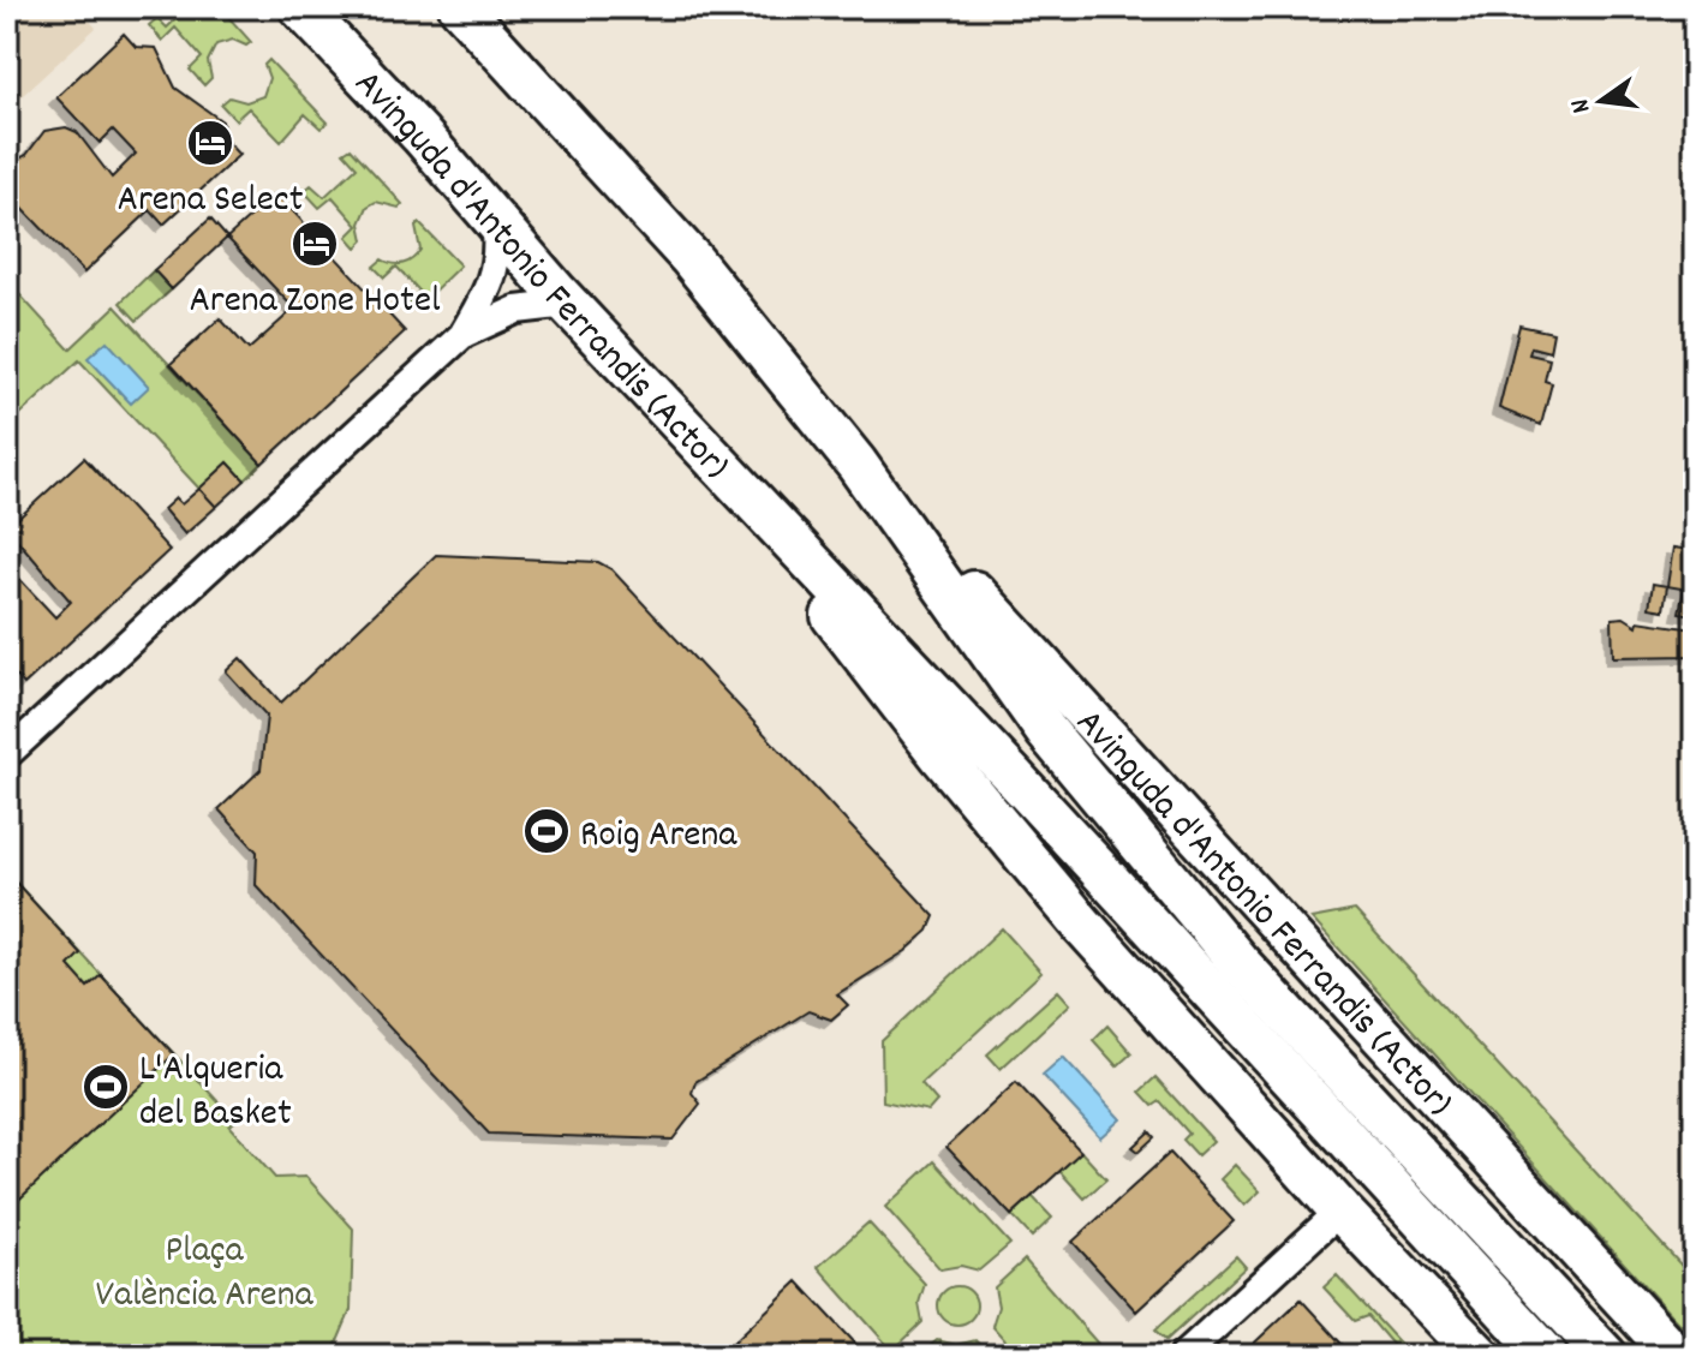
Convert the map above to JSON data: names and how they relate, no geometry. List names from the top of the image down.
{
  "streets": {
    "main road": ["Avinguda d'Antonio Ferrandis (Actor)"]
  },
  "parks": ["Plaça València Arena"],
  "places": {
    "hotel": ["Arena Select", "Arena Zone Hotel"],
    "sports": ["Roig Arena", "L'Alqueria del Basket"]
  },
  "north": "left"
}
